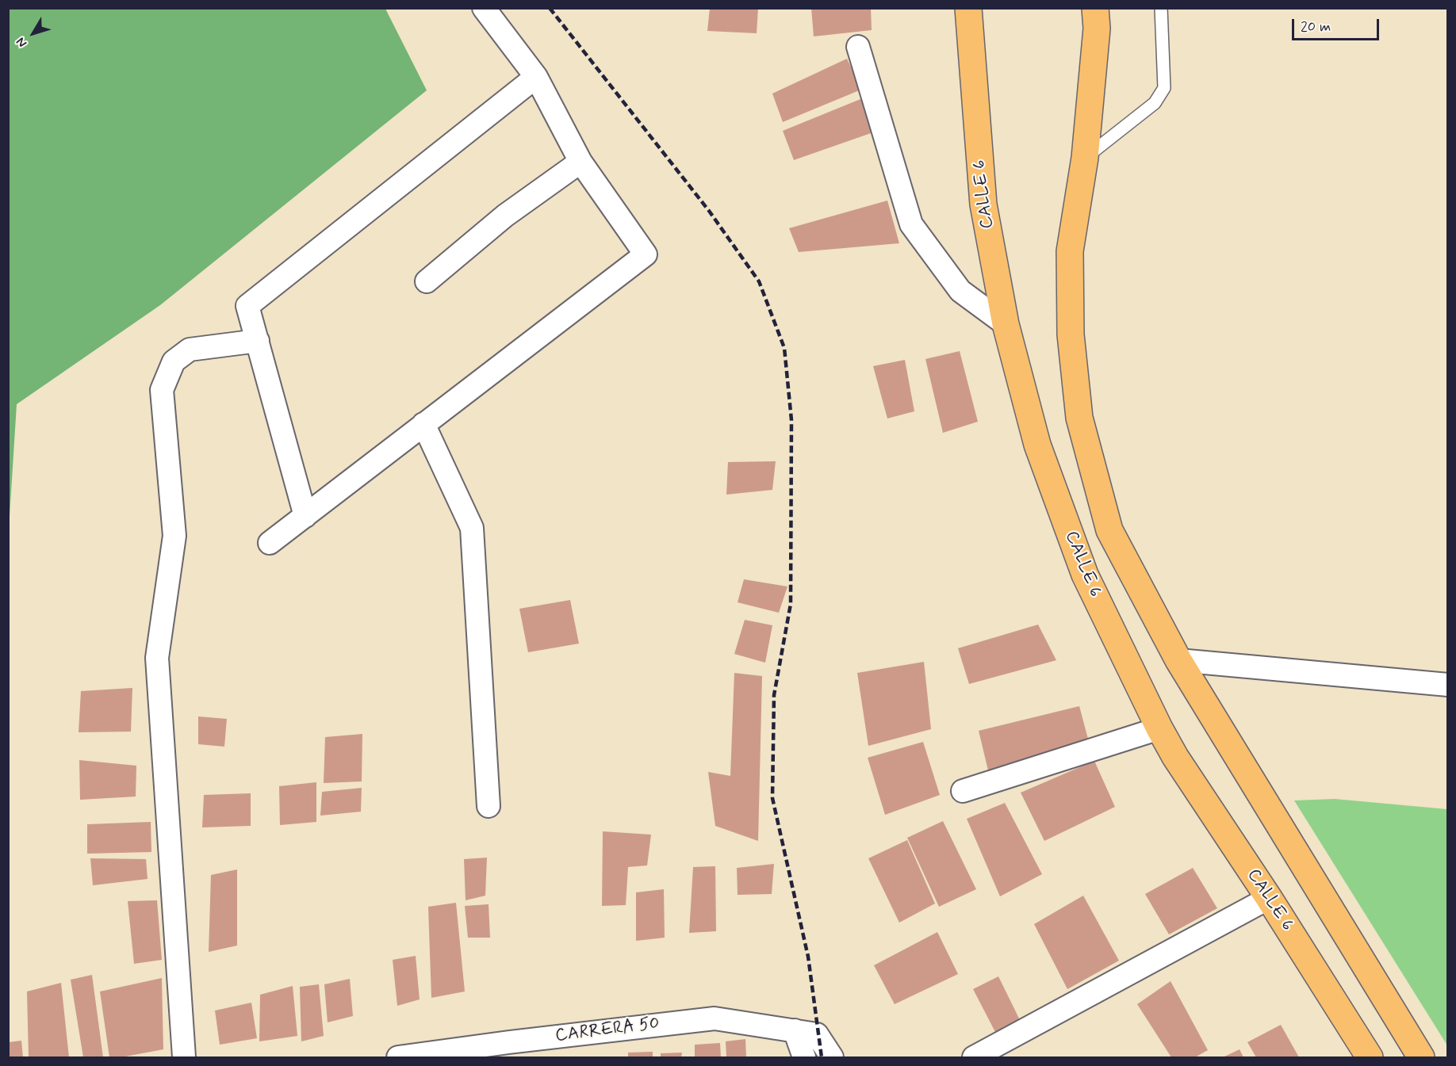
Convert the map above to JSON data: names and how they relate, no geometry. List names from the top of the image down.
{
  "streets": {
    "highway": ["CALLE 6"],
    "street": ["CARRERA 50"]
  },
  "scale_bar": "20 m",
  "north": "bottom left"
}
